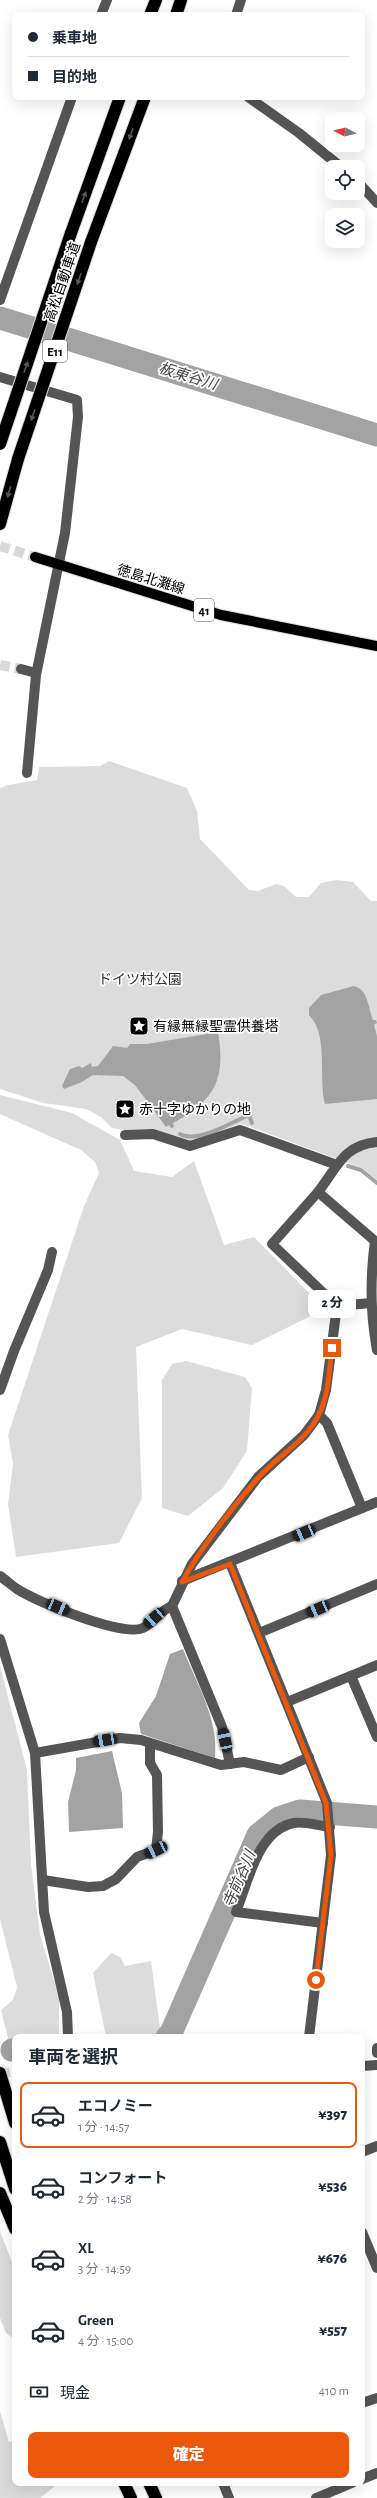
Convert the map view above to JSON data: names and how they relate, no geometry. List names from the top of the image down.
{
  "streets": {
    "highway": ["高松自動車道", "E11"],
    "main road": ["徳島北灘線", "41"]
  },
  "water": ["板東谷川", "寺前谷川"],
  "parks": ["ドイツ村公園"],
  "places": {
    "place": ["有縁無縁聖霊供養塔", "赤十字ゆかりの地"]
  },
  "north": "left",
  "page": {
    "banner": ["乗車地", "目的地"],
    "bubble": "2 分",
    "heading": "車両を選択",
    "list": [
      {
        "name": "エコノミー",
        "note": "1 分 · 14:57",
        "value": "¥397"
      },
      {
        "name": "コンフォート",
        "note": "2 分 · 14:58",
        "value": "¥536"
      },
      {
        "name": "XL",
        "note": "3 分 · 14:59",
        "value": "¥676"
      },
      {
        "name": "Green",
        "note": "4 分 · 15:00",
        "value": "¥557"
      }
    ],
    "pay": ["現金", "410 m"],
    "buttons": "確定"
  }
}
